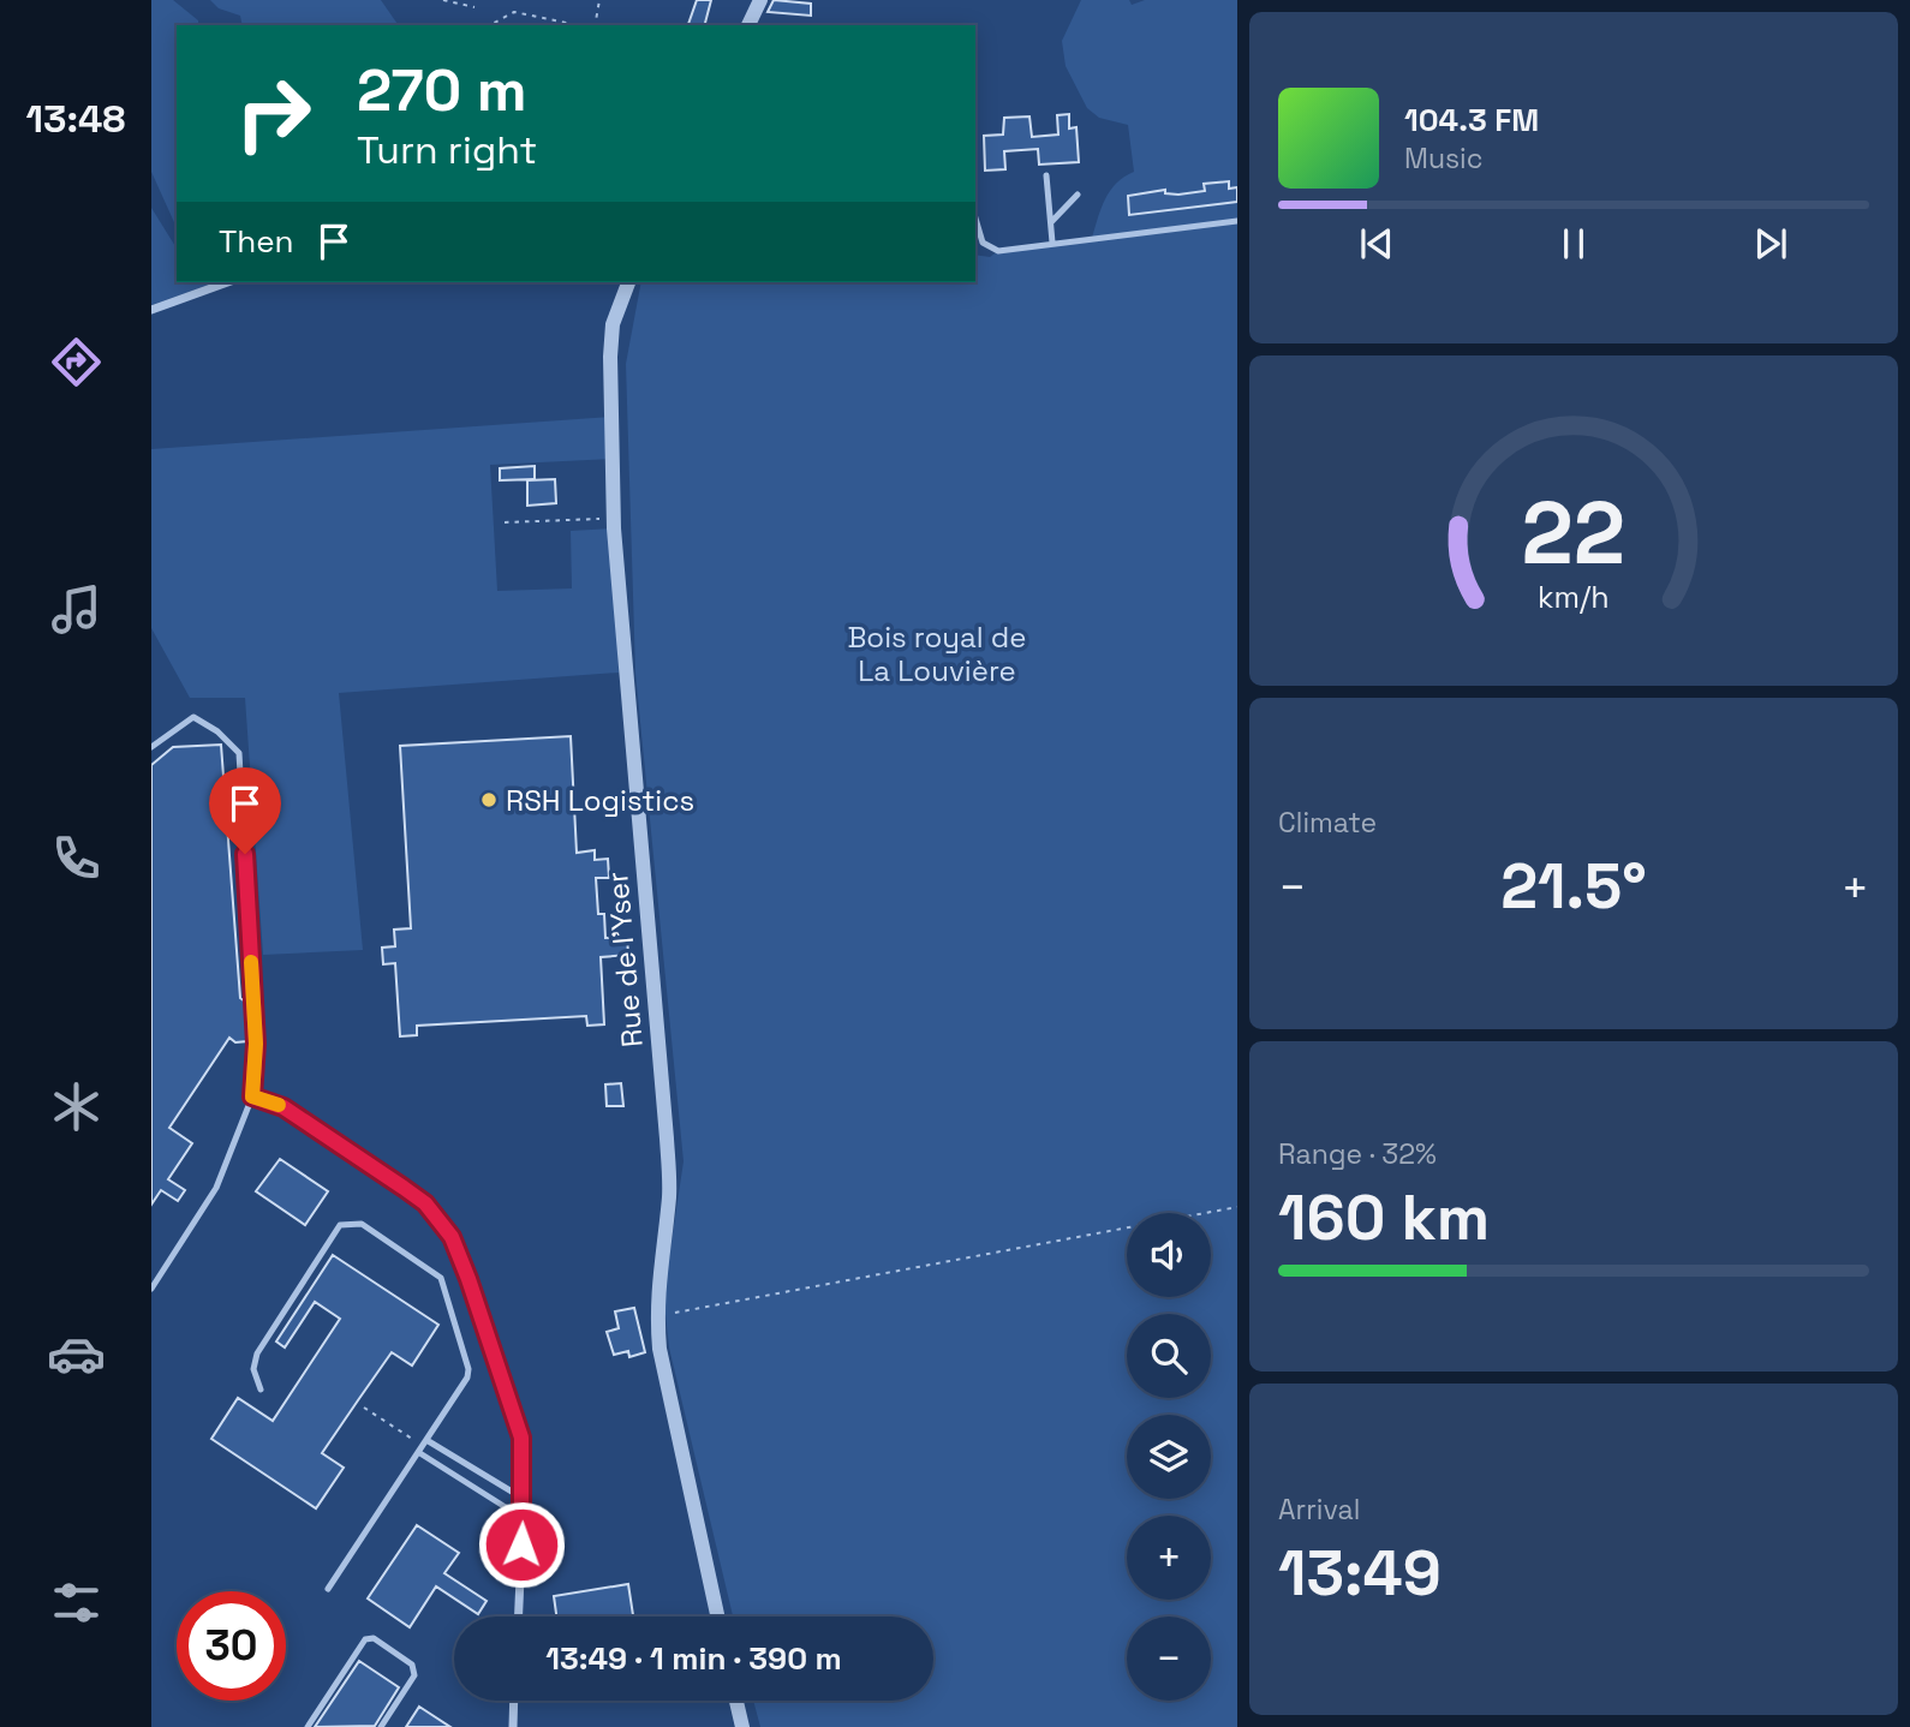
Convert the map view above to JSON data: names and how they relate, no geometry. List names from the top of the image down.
{
  "streets": {
    "street": ["Rue de l'Yser"]
  },
  "parks": ["Bois royal de La Louvière"],
  "places": ["RSH Logistics"],
  "page": {
    "tabs": "13:48",
    "turn": ["270 m", "Turn right"],
    "song": ["104.3 FM", "Music"],
    "then": "Then",
    "tile": [
      "Climate",
      ["Range · 32%", "160 km"],
      ["Arrival", "13:49"]
    ],
    "heat": ["−", "21.5°", "+"],
    "map_buttons": ["+", "−"],
    "limit": "30",
    "trip": "13:49 · 1 min · 390 m",
    "gauge": ["22", "km/h"]
  }
}
